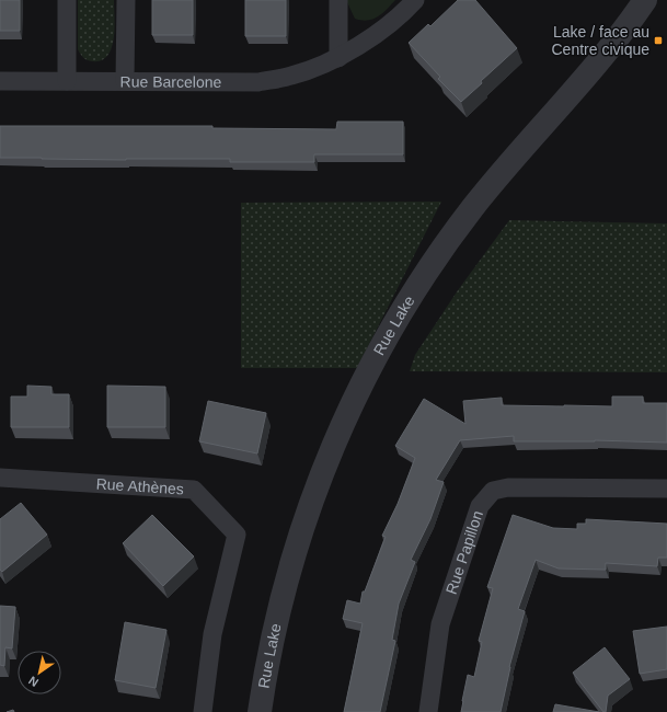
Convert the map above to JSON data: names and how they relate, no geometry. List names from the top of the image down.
{
  "streets": {
    "street": [
      "Rue Barcelone",
      "Rue Lake",
      "Rue Athènes",
      "Rue Papillon"
    ]
  },
  "places": {
    "transit": ["Lake / face au Centre civique"]
  },
  "north": "bottom left"
}
